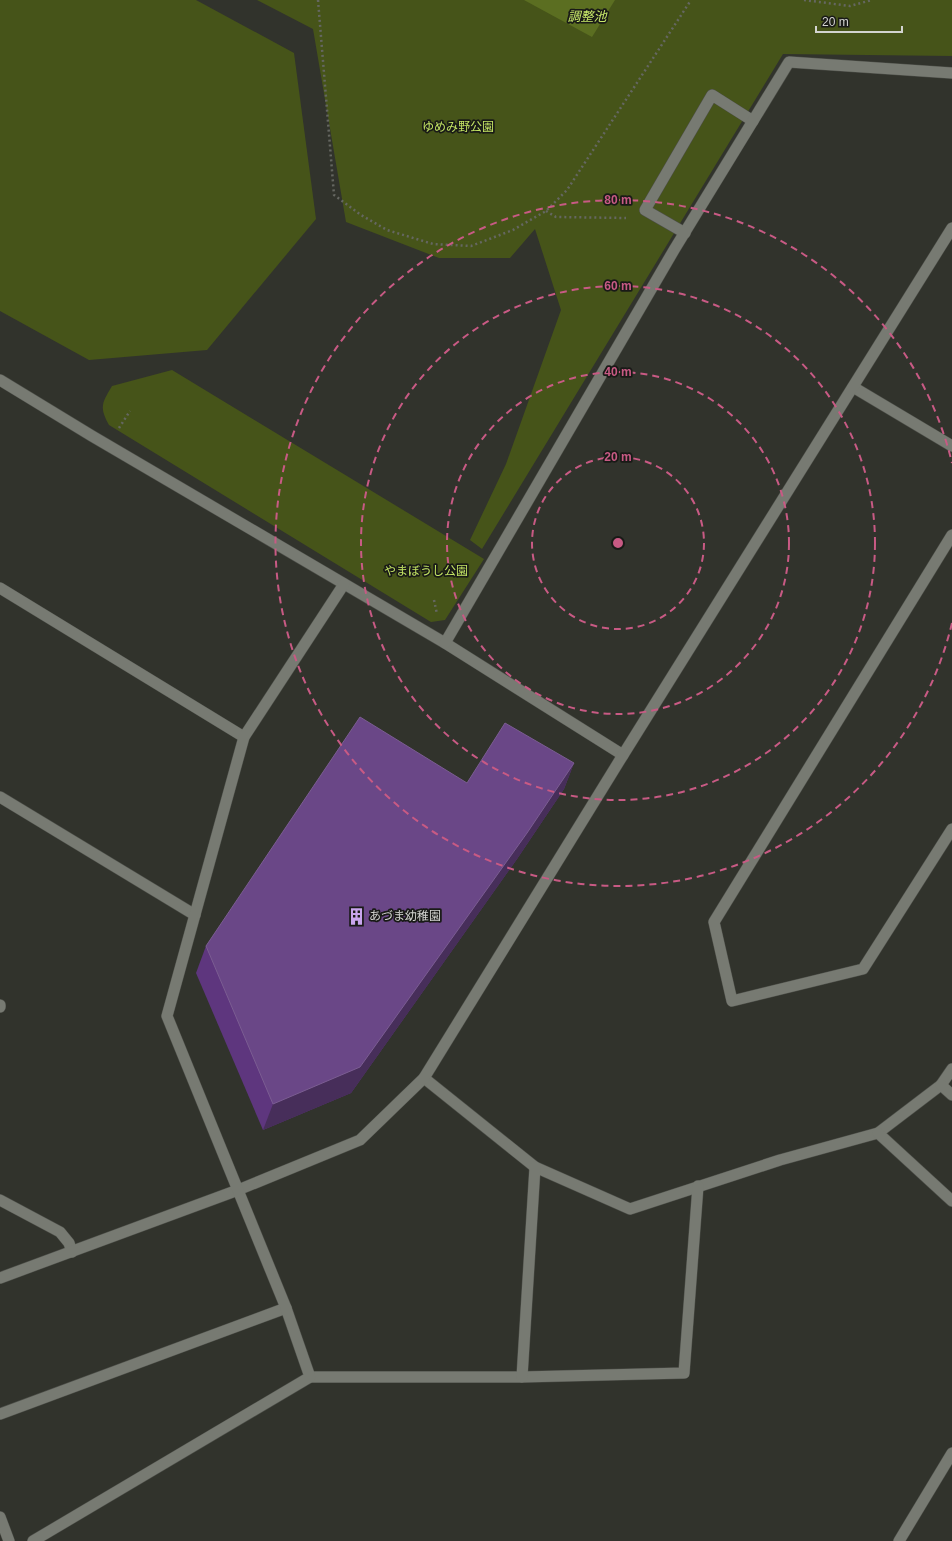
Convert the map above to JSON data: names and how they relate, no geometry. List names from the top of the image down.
{
  "water": ["調整池"],
  "parks": ["ゆめみ野公園", "やまぼうし公園"],
  "places": {
    "building": ["あづま幼稚園"]
  },
  "scale_bar": "20 m",
  "rings": [
    "80 m",
    "60 m",
    "40 m",
    "20 m"
  ]
}
